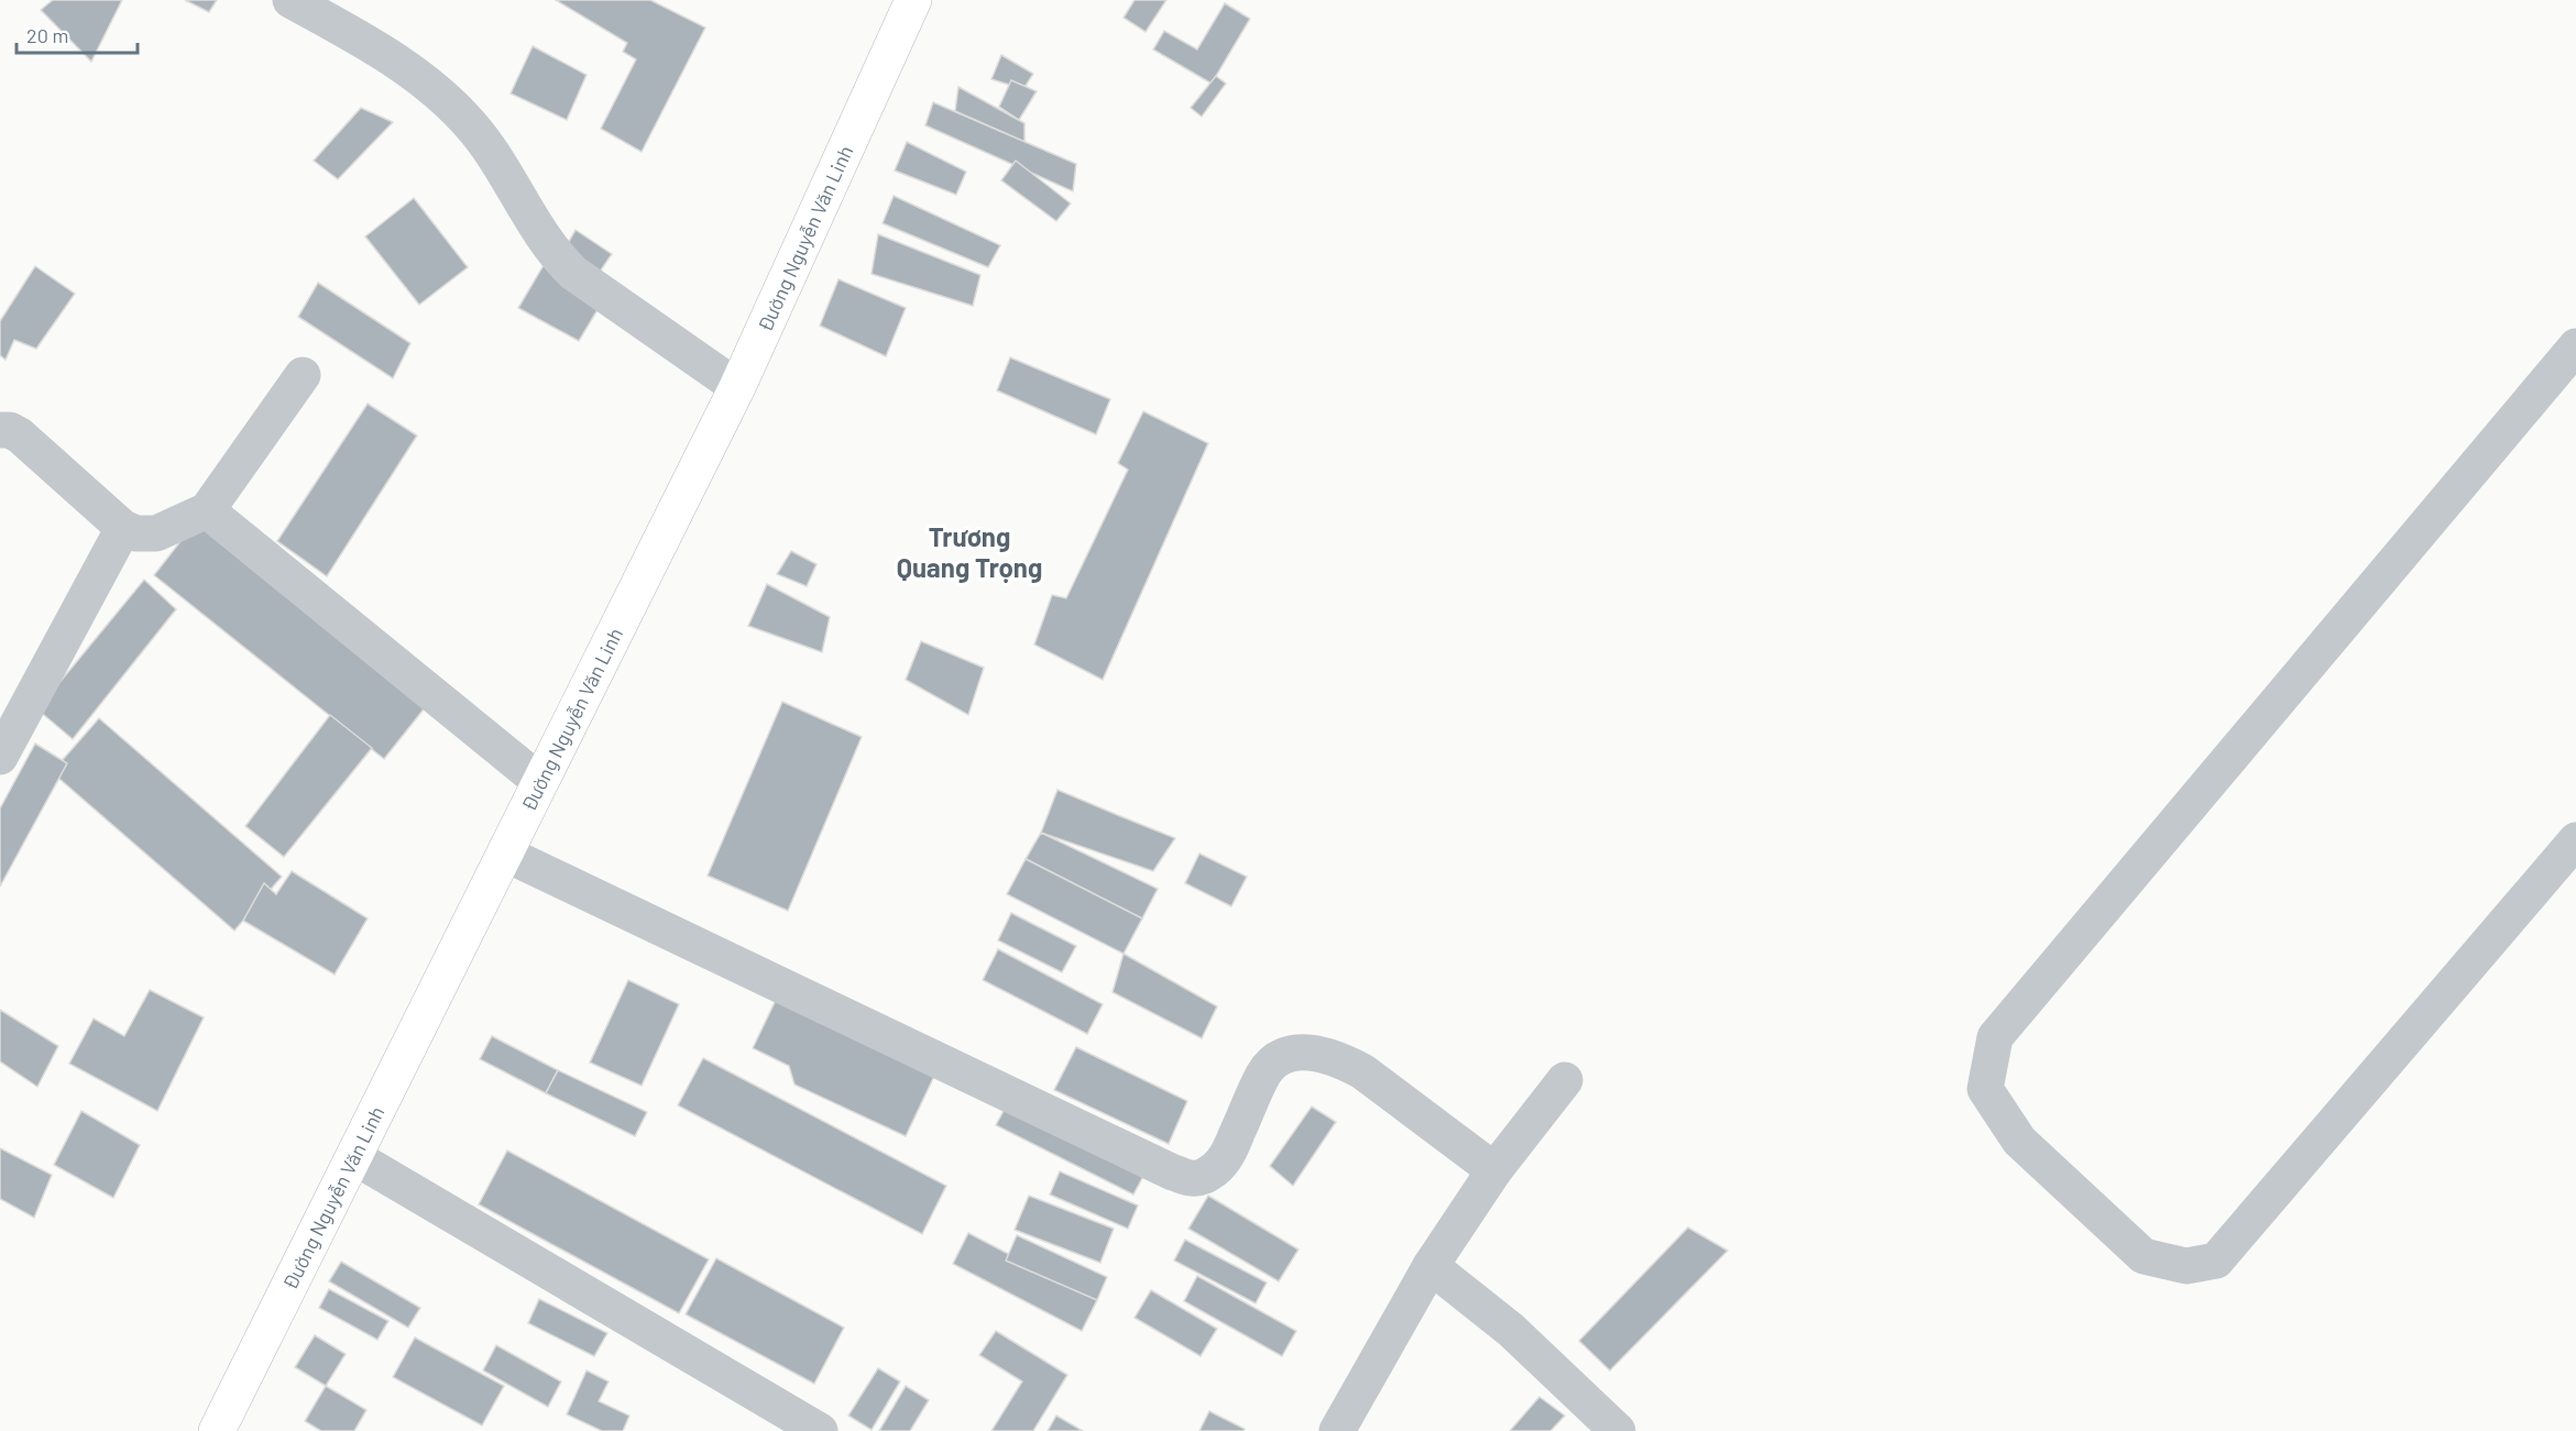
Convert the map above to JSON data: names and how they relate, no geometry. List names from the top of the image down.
{
  "streets": {
    "main road": ["Đường Nguyễn Văn Linh"]
  },
  "districts": ["Trương Quang Trọng"],
  "scale_bar": "20 m"
}
